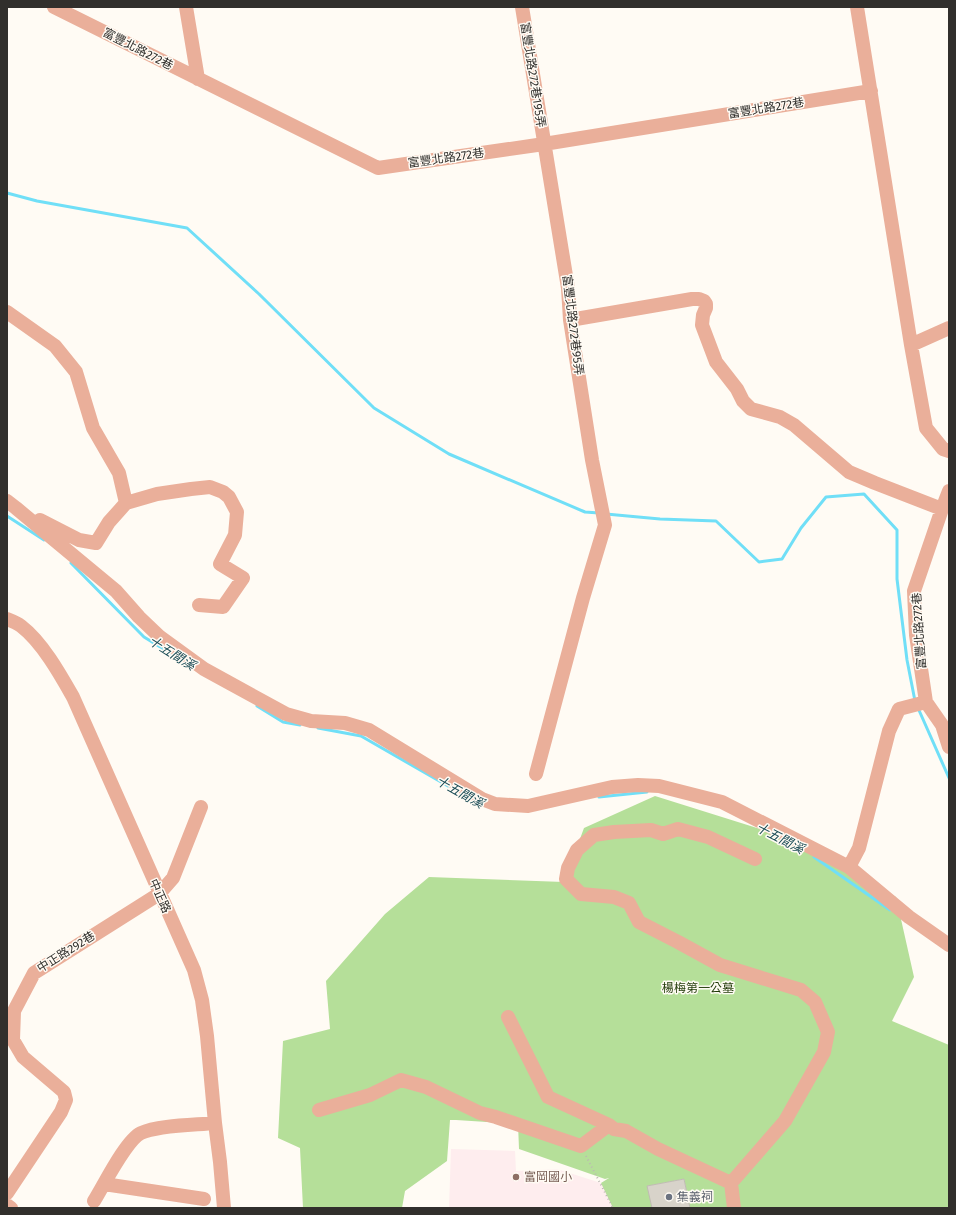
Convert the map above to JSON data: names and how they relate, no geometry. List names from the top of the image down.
{
  "streets": {
    "street": [
      "富豐北路272巷",
      "富豐北路272巷195弄",
      "富豐北路272巷95弄",
      "中正路",
      "中正路292巷"
    ]
  },
  "crossings": [
    ["富豐北路272巷", "富豐北路272巷195弄"],
    ["富豐北路272巷", "富豐北路272巷95弄"],
    ["富豐北路272巷195弄", "富豐北路272巷95弄"],
    ["中正路", "中正路292巷"]
  ],
  "water": ["十五間溪"],
  "parks": ["楊梅第一公墓"],
  "places": ["富岡國小", "集義祠"]
}
